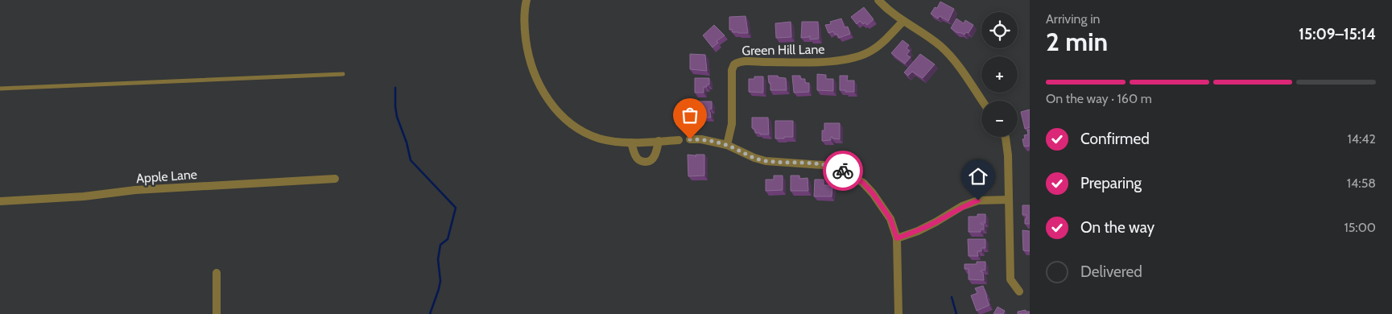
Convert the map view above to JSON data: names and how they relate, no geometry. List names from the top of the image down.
{
  "streets": {
    "street": ["Green Hill Lane", "Apple Lane"]
  },
  "page": {
    "heading": ["2 min", "Arriving in", "15:09–15:14"],
    "map_buttons": ["+", "−"],
    "bar": "On the way · 160 m",
    "list": [
      ["Confirmed", "14:42"],
      ["Preparing", "14:58"],
      ["On the way", "15:00"],
      "Delivered"
    ]
  }
}
